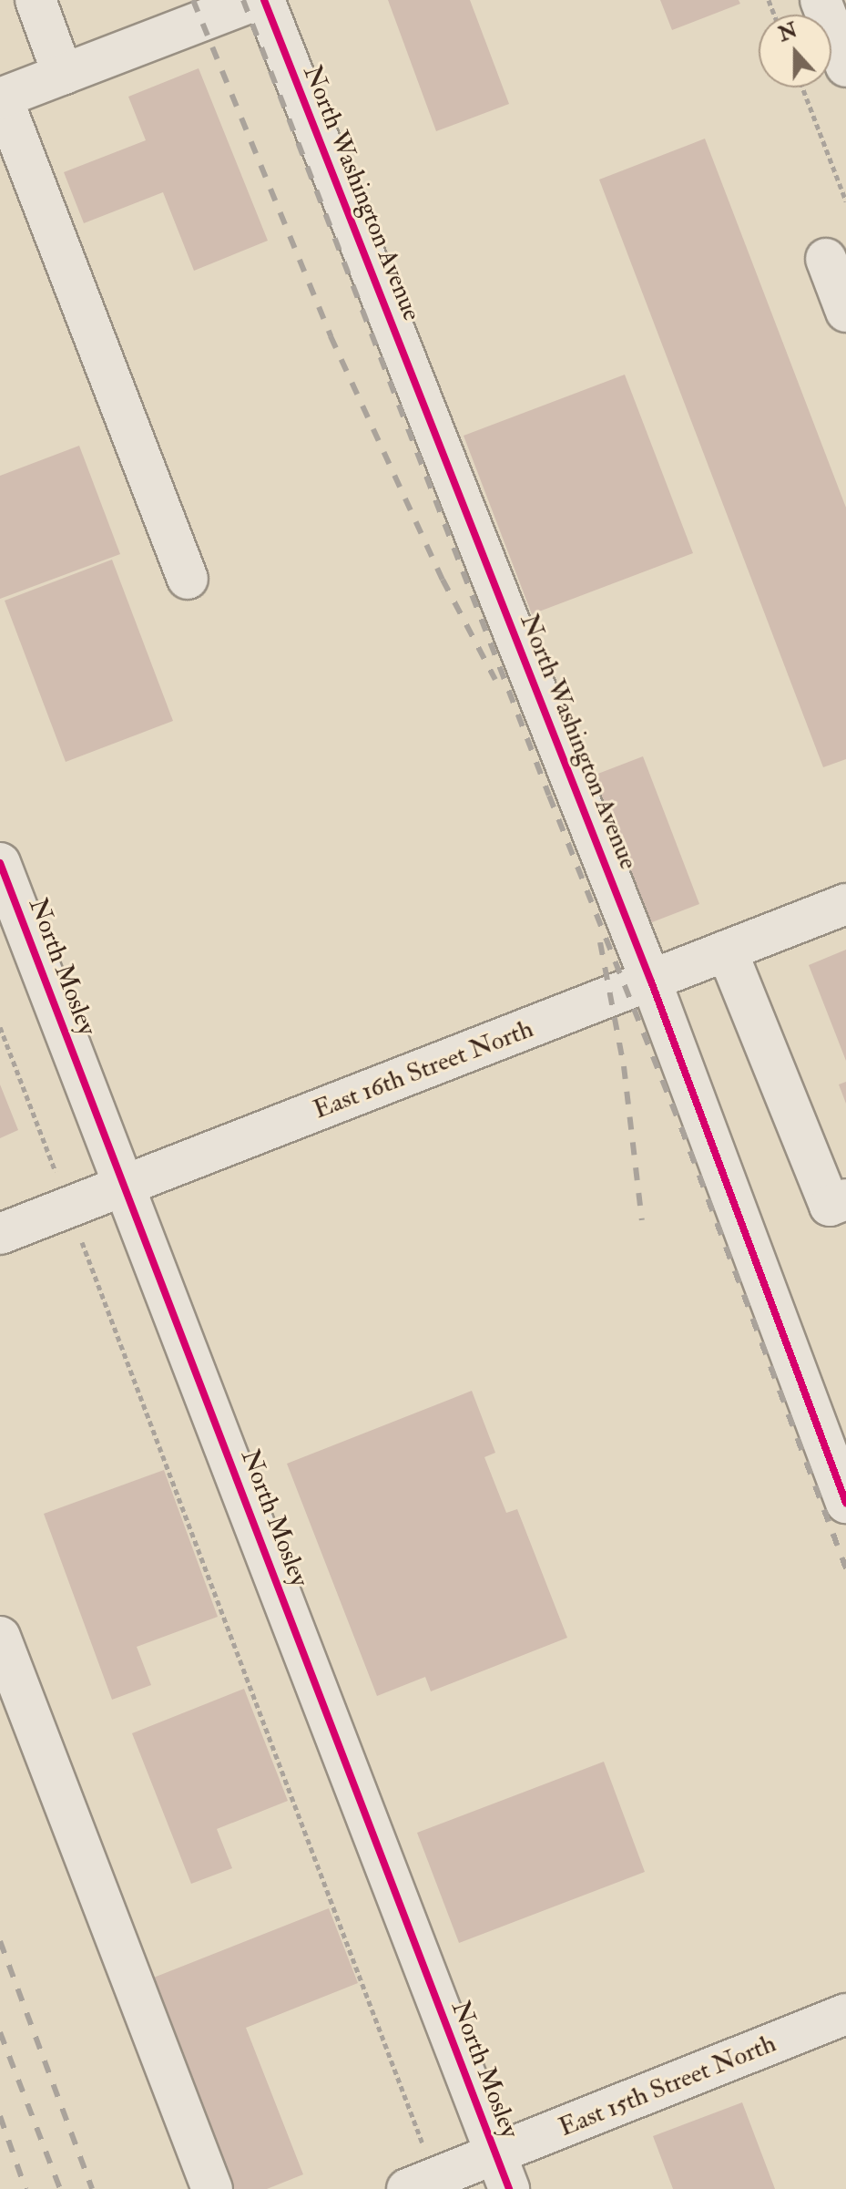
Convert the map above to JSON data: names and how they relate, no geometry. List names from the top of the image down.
{
  "streets": {
    "street": [
      "North Washington Avenue",
      "North Mosley",
      "East 16th Street North",
      "East 15th Street North"
    ]
  },
  "crossings": [
    ["North Washington Avenue", "East 16th Street North"],
    ["North Mosley", "East 16th Street North"],
    ["North Mosley", "East 15th Street North"]
  ],
  "north": "top"
}
